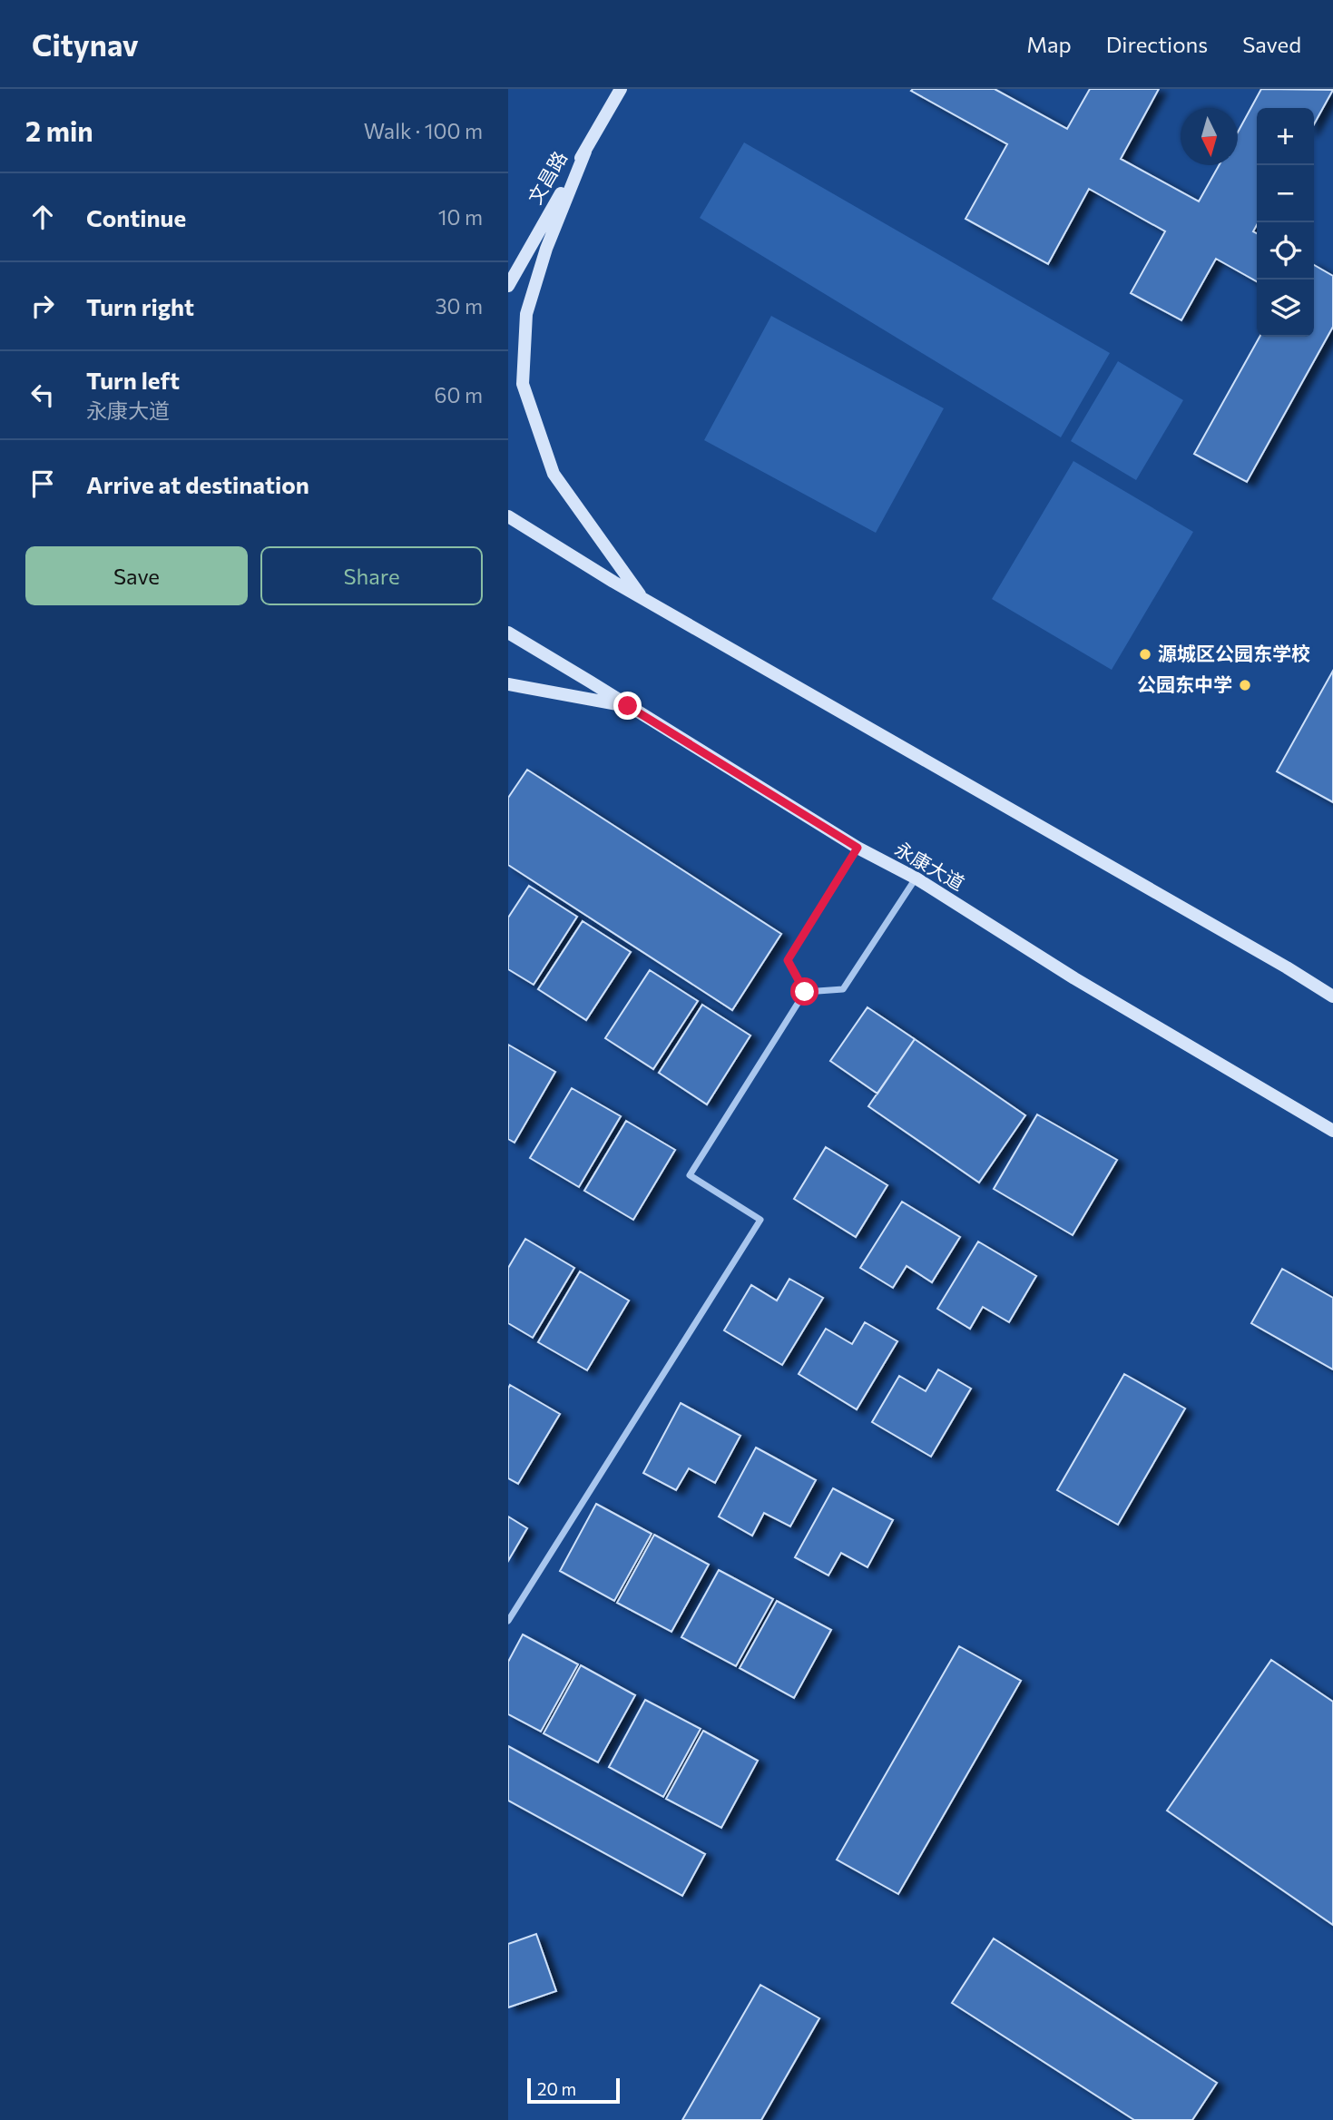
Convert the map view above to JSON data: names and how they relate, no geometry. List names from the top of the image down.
{
  "streets": {
    "main road": ["文昌路", "永康大道"]
  },
  "places": ["源城区公园东学校", "公园东中学"],
  "scale_bar": "20 m",
  "north": "bottom",
  "page": {
    "header": "Citynav",
    "nav": ["Map", "Directions", "Saved"],
    "heading": ["2 min", "Walk · 100 m"],
    "map_buttons": ["+", "−"],
    "list": [
      ["Continue", "10 m"],
      ["Turn right", "30 m"],
      ["Turn left", "永康大道", "60 m"],
      "Arrive at destination"
    ],
    "buttons": ["Save", "Share"],
    "scale": "20 m"
  }
}
